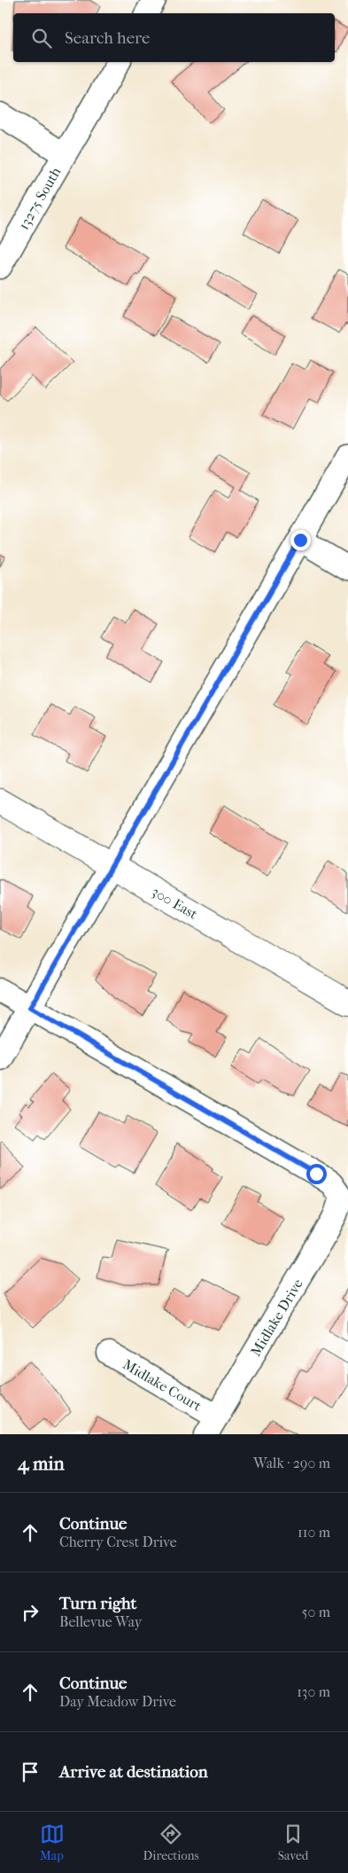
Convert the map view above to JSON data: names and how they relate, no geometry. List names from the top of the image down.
{
  "streets": {
    "main road": ["300 East"],
    "street": ["13275 South", "Midlake Drive", "Midlake Court"]
  },
  "crossings": [
    ["Midlake Drive", "Midlake Court"]
  ],
  "page": {
    "search": "Search here",
    "heading": ["4 min", "Walk · 290 m"],
    "list": [
      ["Continue", "Cherry Crest Drive", "110 m"],
      ["Turn right", "Bellevue Way", "50 m"],
      ["Continue", "Day Meadow Drive", "130 m"],
      "Arrive at destination"
    ],
    "nav": ["Map", "Directions", "Saved"]
  }
}
